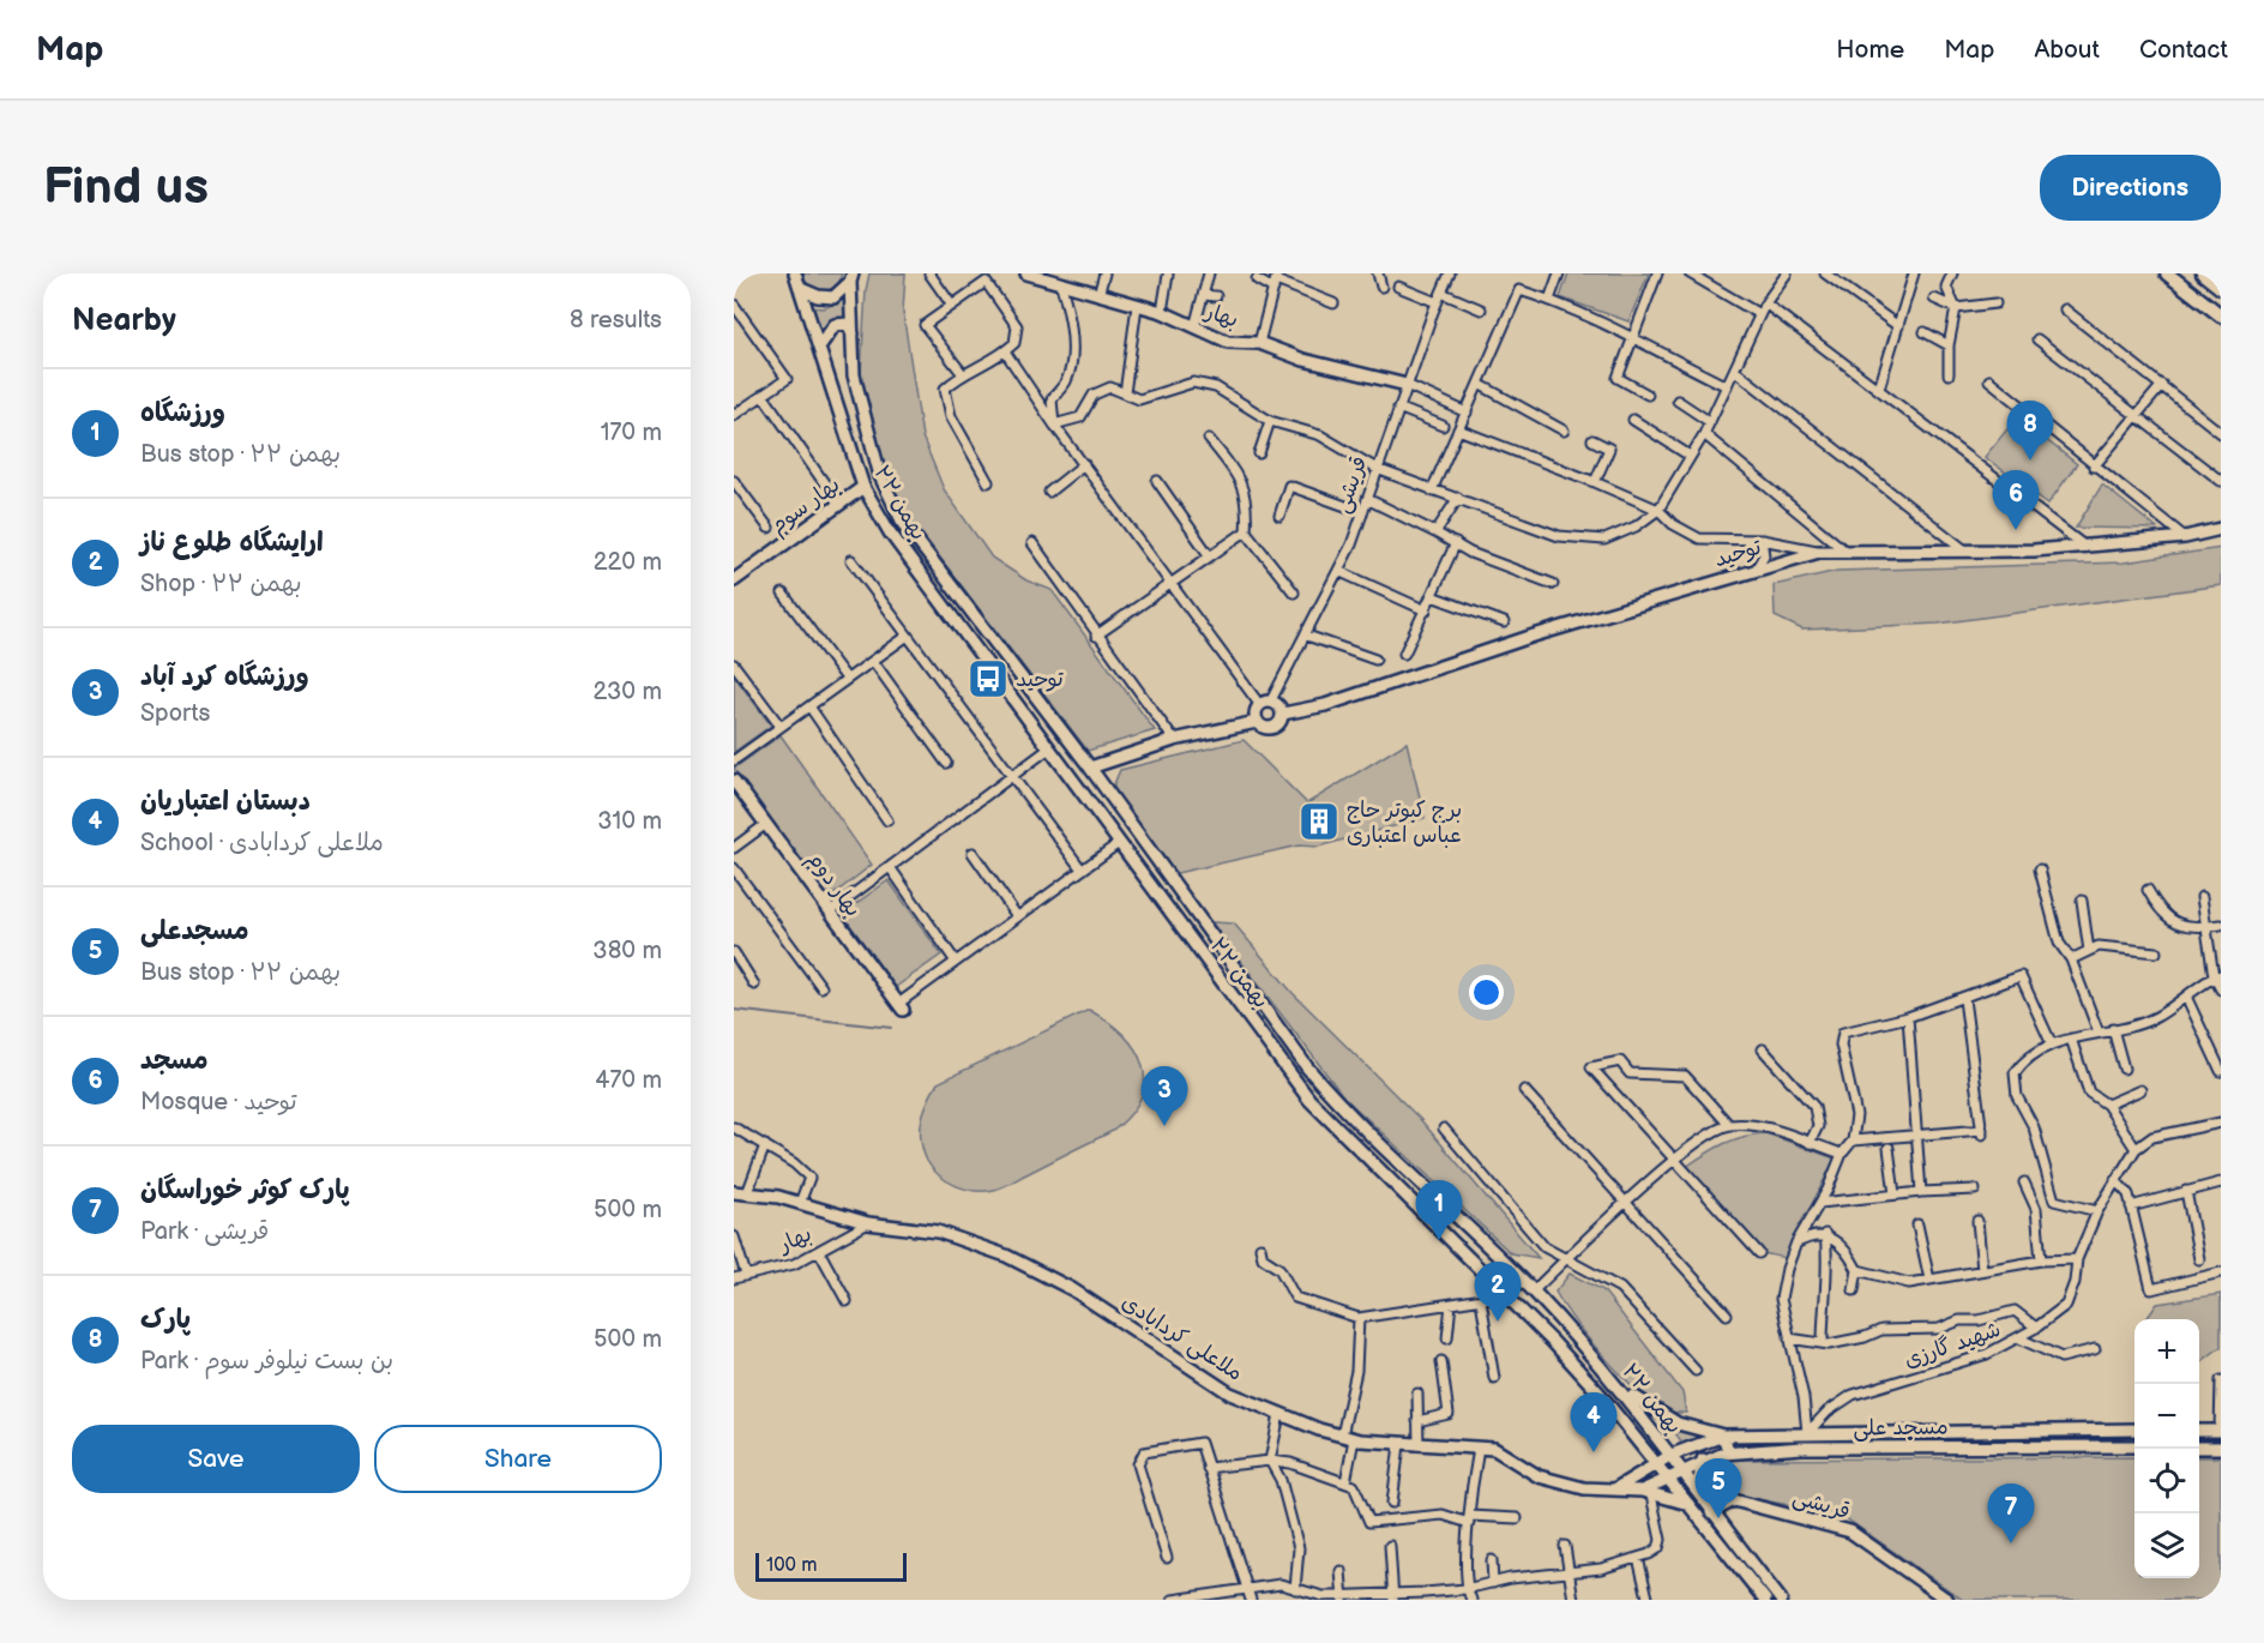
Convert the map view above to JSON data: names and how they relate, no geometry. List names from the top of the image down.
{
  "streets": {
    "main road": [
      "بهار",
      "قریشی",
      "۲۲ بهمن",
      "بهار سوم",
      "توحید",
      "بهار دوم",
      "ملاعلی کردابادی",
      "مسجد علی"
    ],
    "street": ["شهید گارزی"]
  },
  "crossings": [
    ["بهار", "قریشی"],
    ["بهار", "ملاعلی کردابادی"],
    ["قریشی", "۲۲ بهمن"],
    ["قریشی", "توحید"],
    ["۲۲ بهمن", "بهار سوم"],
    ["۲۲ بهمن", "مسجد علی"],
    ["ملاعلی کردابادی", "مسجد علی"],
    ["شهید گارزی", "مسجد علی"]
  ],
  "places": {
    "bus stop": ["توحید"],
    "building": ["برج کبوتر حاج عباس اعتباری"]
  },
  "scale_bar": "100 m",
  "page": {
    "header": "Map",
    "nav": [
      "Home",
      "Map",
      "About",
      "Contact"
    ],
    "buttons": [
      "Directions",
      ["Save", "Share"]
    ],
    "title": "Find us",
    "heading": ["Nearby", "8 results"],
    "list": [
      {
        "mark": "1",
        "name": "ورزشگاه",
        "note": "Bus stop · ۲۲ بهمن",
        "value": "170 m"
      },
      {
        "mark": "2",
        "name": "ارایشگاه طلوع ناز",
        "note": "Shop · ۲۲ بهمن",
        "value": "220 m"
      },
      {
        "mark": "3",
        "name": "ورزشگاه کرد آباد",
        "note": "Sports",
        "value": "230 m"
      },
      {
        "mark": "4",
        "name": "دبستان اعتباریان",
        "note": "School · ملاعلی کردابادی",
        "value": "310 m"
      },
      {
        "mark": "5",
        "name": "مسجدعلی",
        "note": "Bus stop · ۲۲ بهمن",
        "value": "380 m"
      },
      {
        "mark": "6",
        "name": "مسجد",
        "note": "Mosque · توحید",
        "value": "470 m"
      },
      {
        "mark": "7",
        "name": "پارک کوثر خوراسگان",
        "note": "Park · قریشی",
        "value": "500 m"
      },
      {
        "mark": "8",
        "name": "پارک",
        "note": "Park · بن بست نیلوفر سوم",
        "value": "500 m"
      }
    ],
    "pins": [
      "8",
      "6",
      "3",
      "1",
      "2",
      "4",
      "5",
      "7"
    ],
    "map_buttons": ["+", "−"],
    "scale": "100 m"
  }
}
